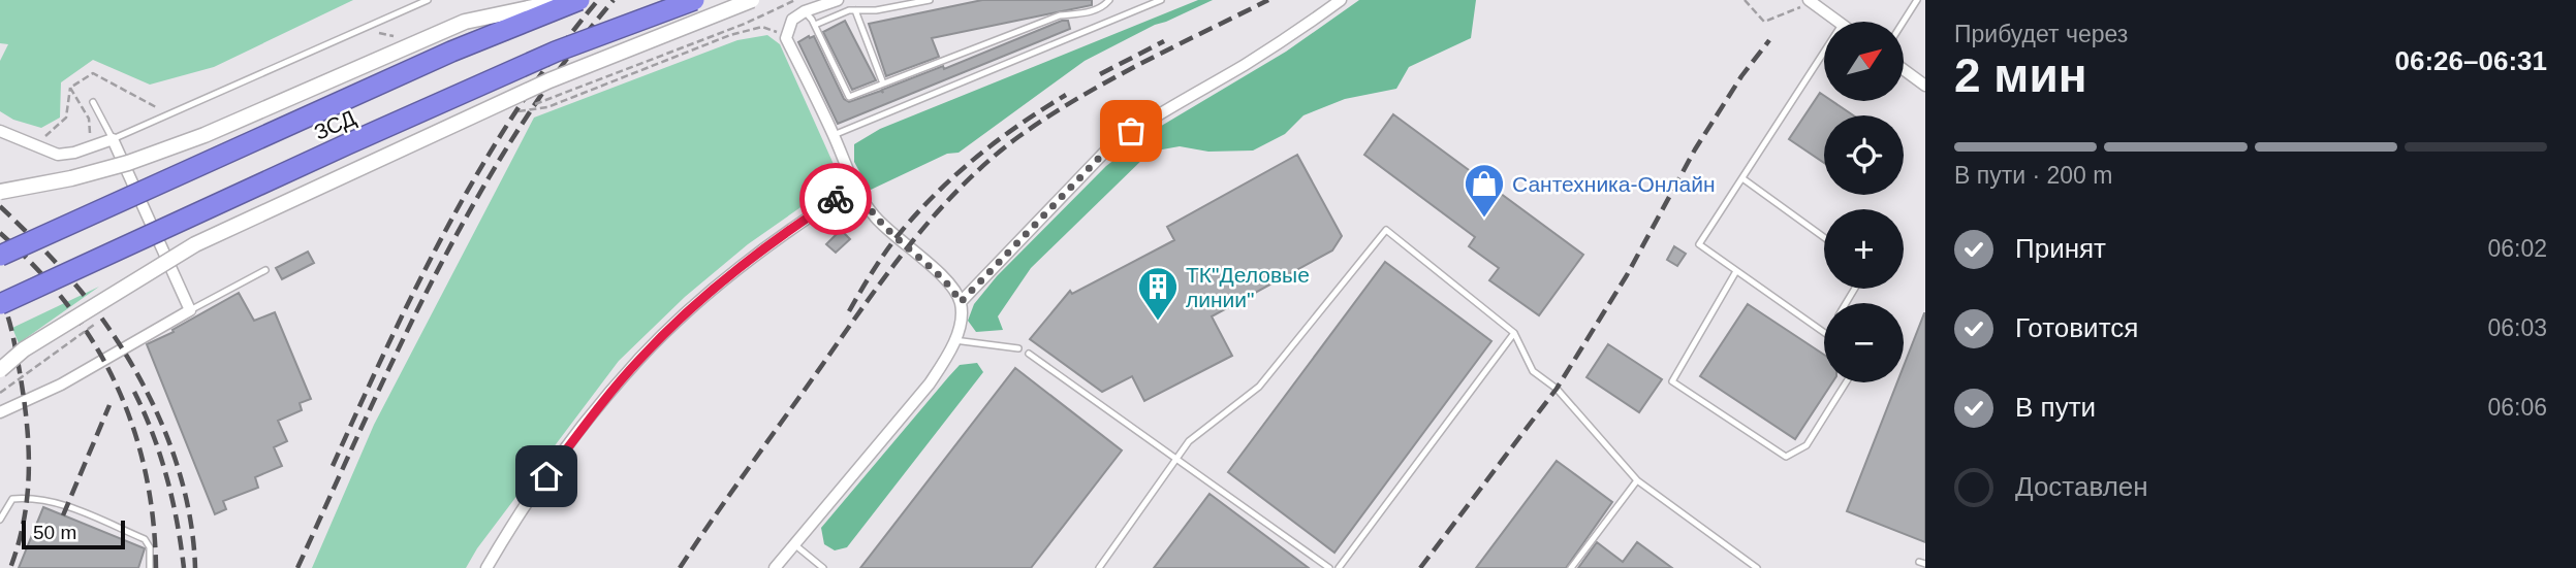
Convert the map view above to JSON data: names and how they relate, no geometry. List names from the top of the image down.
{
  "streets": {
    "highway": ["ЗСД"]
  },
  "places": {
    "shop": ["Сантехника-Онлайн"],
    "building": ["ТК\"Деловые линии\""]
  },
  "scale_bar": "50 m",
  "north": "top right",
  "page": {
    "heading": ["2 мин", "Прибудет через", "06:26–06:31"],
    "map_buttons": ["+", "−"],
    "bar": "В пути · 200 m",
    "list": [
      ["Принят", "06:02"],
      ["Готовится", "06:03"],
      ["В пути", "06:06"],
      "Доставлен"
    ],
    "scale": "50 m"
  }
}
